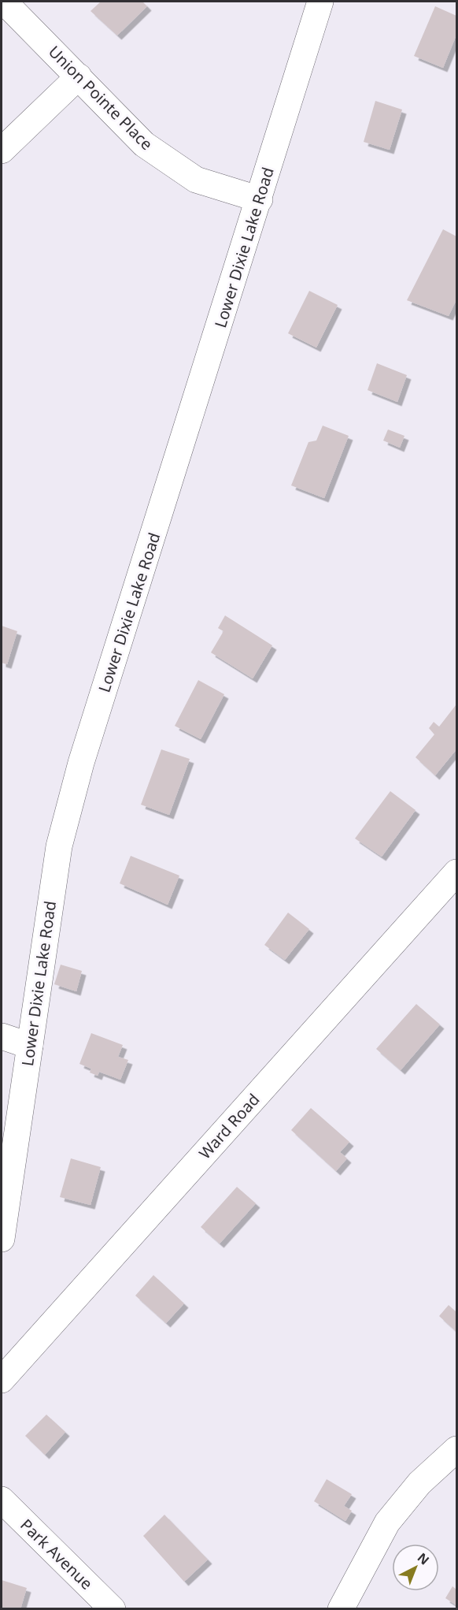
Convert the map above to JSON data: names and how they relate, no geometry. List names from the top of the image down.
{
  "streets": {
    "street": [
      "Union Pointe Place",
      "Lower Dixie Lake Road",
      "Ward Road",
      "Park Avenue"
    ]
  },
  "crossings": [
    ["Union Pointe Place", "Lower Dixie Lake Road"]
  ],
  "north": "top right"
}
